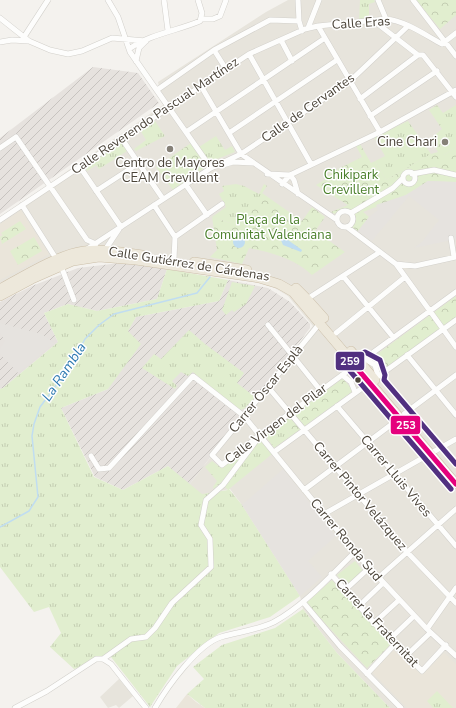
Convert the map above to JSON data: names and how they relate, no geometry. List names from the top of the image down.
{
  "streets": {
    "highway": ["Calle Gutiérrez de Cárdenas"],
    "street": [
      "Calle Eras",
      "Calle de Cervantes",
      "Calle Reverendo Pascual Martínez",
      "Carrer Òscar Esplà",
      "Calle Virgen del Pilar",
      "Carrer Lluis Vives",
      "Carrer Pintor Velázquez",
      "Carrer Ronda Sud",
      "Carrer la Fraternitat"
    ]
  },
  "crossings": [
    ["Calle Eras", "Calle de Cervantes"],
    ["Calle Eras", "Calle Reverendo Pascual Martínez"],
    ["Carrer Òscar Esplà", "Calle Virgen del Pilar"],
    ["Carrer Òscar Esplà", "Carrer Pintor Velázquez"],
    ["Carrer Òscar Esplà", "Carrer Ronda Sud"],
    ["Calle Virgen del Pilar", "Carrer Lluis Vives"],
    ["Calle Virgen del Pilar", "Carrer Pintor Velázquez"],
    ["Calle Virgen del Pilar", "Carrer Ronda Sud"],
    ["Carrer Ronda Sud", "Carrer la Fraternitat"]
  ],
  "water": ["La Rambla"],
  "parks": ["Chikipark Crevillent", "Plaça de la Comunitat Valenciana"],
  "places": ["Cine Chari", "Centro de Mayores CEAM Crevillent"],
  "lines": ["transit line 259", "transit line 253"]
}
